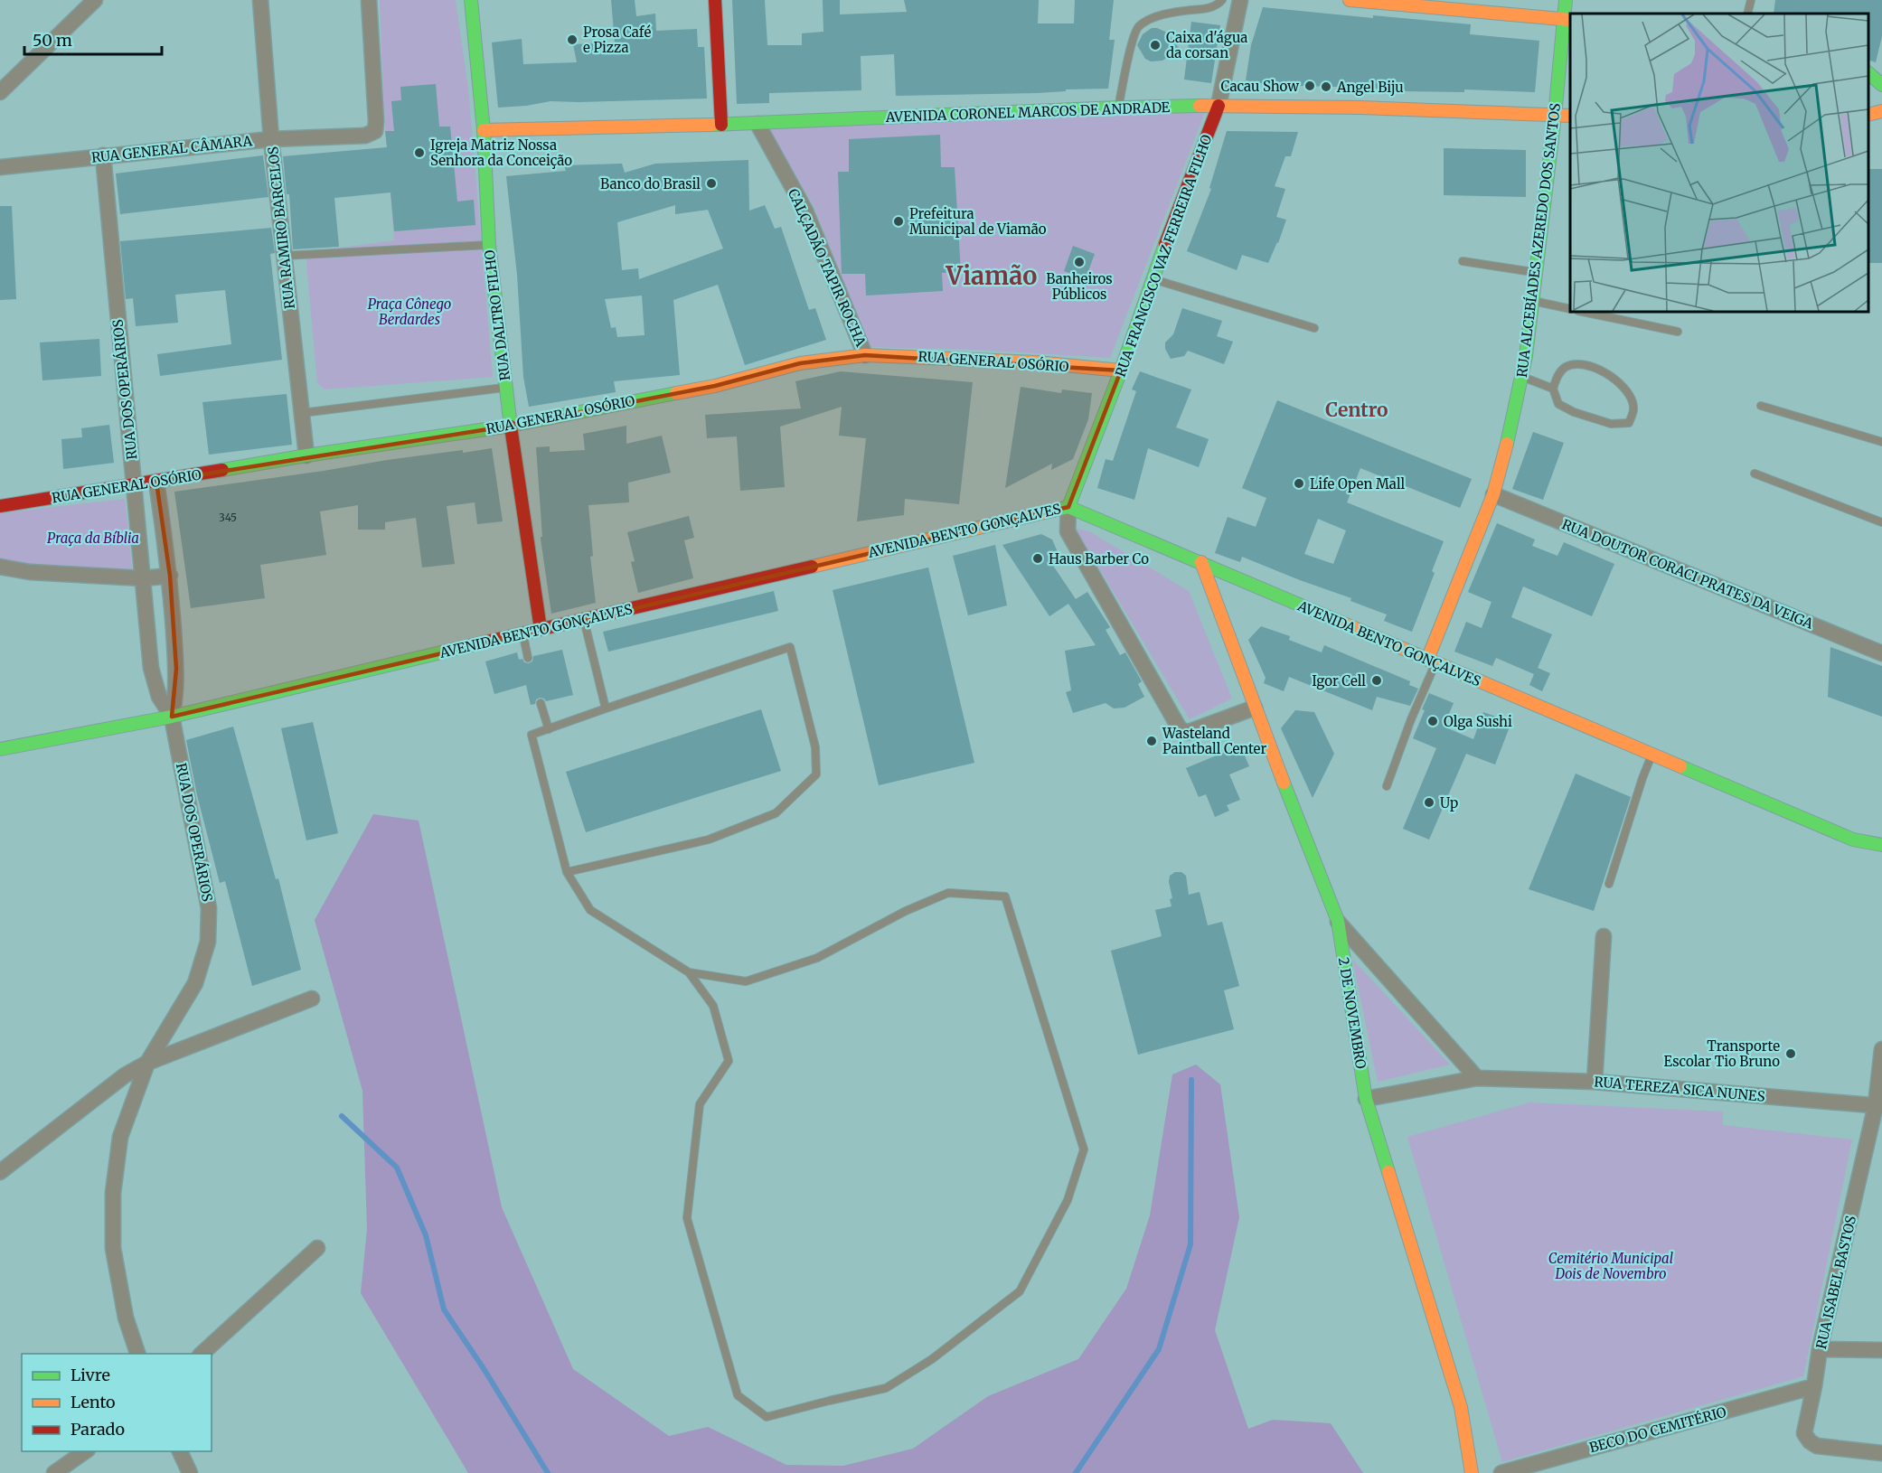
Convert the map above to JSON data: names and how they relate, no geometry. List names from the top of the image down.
{
  "streets": {
    "main road": [
      "AVENIDA CORONEL MARCOS DE ANDRADE",
      "RUA ALCEBÍADES AZEREDO DOS SANTOS",
      "RUA FRANCISCO VAZ FERREIRA FILHO",
      "RUA DALTRO FILHO",
      "RUA GENERAL OSÓRIO",
      "AVENIDA BENTO GONÇALVES",
      "2 DE NOVEMBRO"
    ],
    "street": [
      "RUA GENERAL CÂMARA",
      "RUA RAMIRO BARCELOS",
      "CALÇADÃO TAPIR ROCHA",
      "RUA DOS OPERÁRIOS",
      "RUA DOUTOR CORACI PRATES DA VEIGA",
      "RUA TEREZA SICA NUNES",
      "RUA ISABEL BASTOS",
      "BECO DO CEMITÉRIO"
    ]
  },
  "crossings": [
    ["AVENIDA CORONEL MARCOS DE ANDRADE", "RUA ALCEBÍADES AZEREDO DOS SANTOS"],
    ["AVENIDA CORONEL MARCOS DE ANDRADE", "RUA FRANCISCO VAZ FERREIRA FILHO"],
    ["AVENIDA CORONEL MARCOS DE ANDRADE", "CALÇADÃO TAPIR ROCHA"],
    ["AVENIDA CORONEL MARCOS DE ANDRADE", "RUA DALTRO FILHO"],
    ["RUA GENERAL CÂMARA", "RUA RAMIRO BARCELOS"],
    ["RUA GENERAL CÂMARA", "RUA DOS OPERÁRIOS"],
    ["RUA RAMIRO BARCELOS", "RUA GENERAL OSÓRIO"],
    ["RUA ALCEBÍADES AZEREDO DOS SANTOS", "AVENIDA BENTO GONÇALVES"],
    ["RUA ALCEBÍADES AZEREDO DOS SANTOS", "RUA DOUTOR CORACI PRATES DA VEIGA"],
    ["RUA FRANCISCO VAZ FERREIRA FILHO", "RUA GENERAL OSÓRIO"],
    ["RUA FRANCISCO VAZ FERREIRA FILHO", "AVENIDA BENTO GONÇALVES"],
    ["CALÇADÃO TAPIR ROCHA", "RUA GENERAL OSÓRIO"],
    ["RUA DALTRO FILHO", "RUA GENERAL OSÓRIO"],
    ["RUA DALTRO FILHO", "AVENIDA BENTO GONÇALVES"],
    ["RUA GENERAL OSÓRIO", "RUA DOS OPERÁRIOS"],
    ["RUA DOS OPERÁRIOS", "AVENIDA BENTO GONÇALVES"],
    ["AVENIDA BENTO GONÇALVES", "2 DE NOVEMBRO"],
    ["2 DE NOVEMBRO", "RUA TEREZA SICA NUNES"],
    ["RUA TEREZA SICA NUNES", "RUA ISABEL BASTOS"],
    ["RUA ISABEL BASTOS", "BECO DO CEMITÉRIO"]
  ],
  "districts": ["Viamão", "Centro"],
  "parks": ["Praça Cônego Berdardes", "Praça da Bíblia", "Cemitério Municipal Dois de Novembro"],
  "places": [
    "Prosa Café e Pizza",
    "Caixa d'água da corsan",
    "Cacau Show",
    "Angel Biju",
    "Igreja Matriz Nossa Senhora da Conceição",
    "Banco do Brasil",
    "Prefeitura Municipal de Viamão",
    "Banheiros Públicos",
    "Life Open Mall",
    "Haus Barber Co",
    "Igor Cell",
    "Olga Sushi",
    "Wasteland Paintball Center",
    "Up",
    "Transporte Escolar Tio Bruno"
  ],
  "house_numbers": ["345"],
  "legend": ["Livre", "Lento", "Parado"],
  "scale_bar": "50 m"
}
